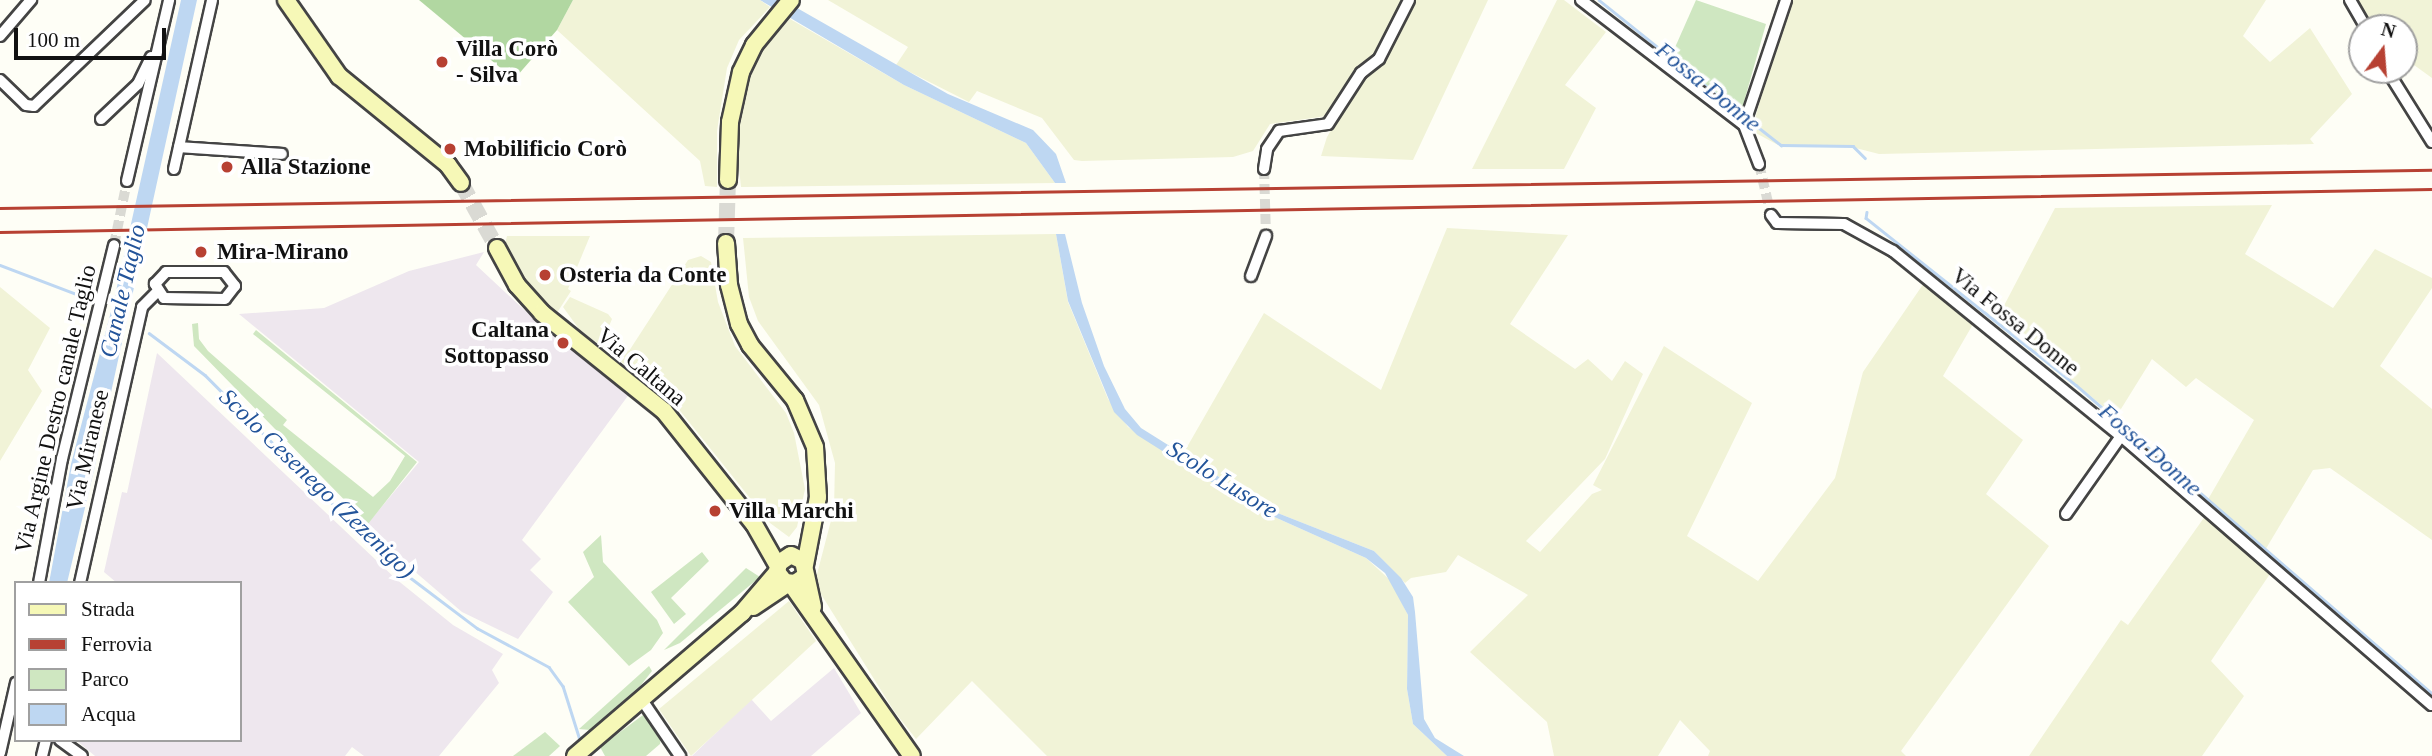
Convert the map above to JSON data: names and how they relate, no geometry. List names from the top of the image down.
{
  "streets": {
    "main road": ["Via Caltana"],
    "street": ["Via Fossa Donne", "Via Argine Destro canale Taglio", "Via Miranese"]
  },
  "water": [
    "Fossa Donne",
    "Canale Taglio",
    "Scolo Lusore",
    "Scolo Cesenego (Zezenigo)"
  ],
  "places": [
    "Villa Corò - Silva",
    "Mobilificio Corò",
    "Alla Stazione",
    "Mira-Mirano",
    "Osteria da Conte",
    "Caltana Sottopasso",
    "Villa Marchi"
  ],
  "legend": [
    "Strada",
    "Ferrovia",
    "Parco",
    "Acqua"
  ],
  "scale_bar": "100 m",
  "north": "top"
}
